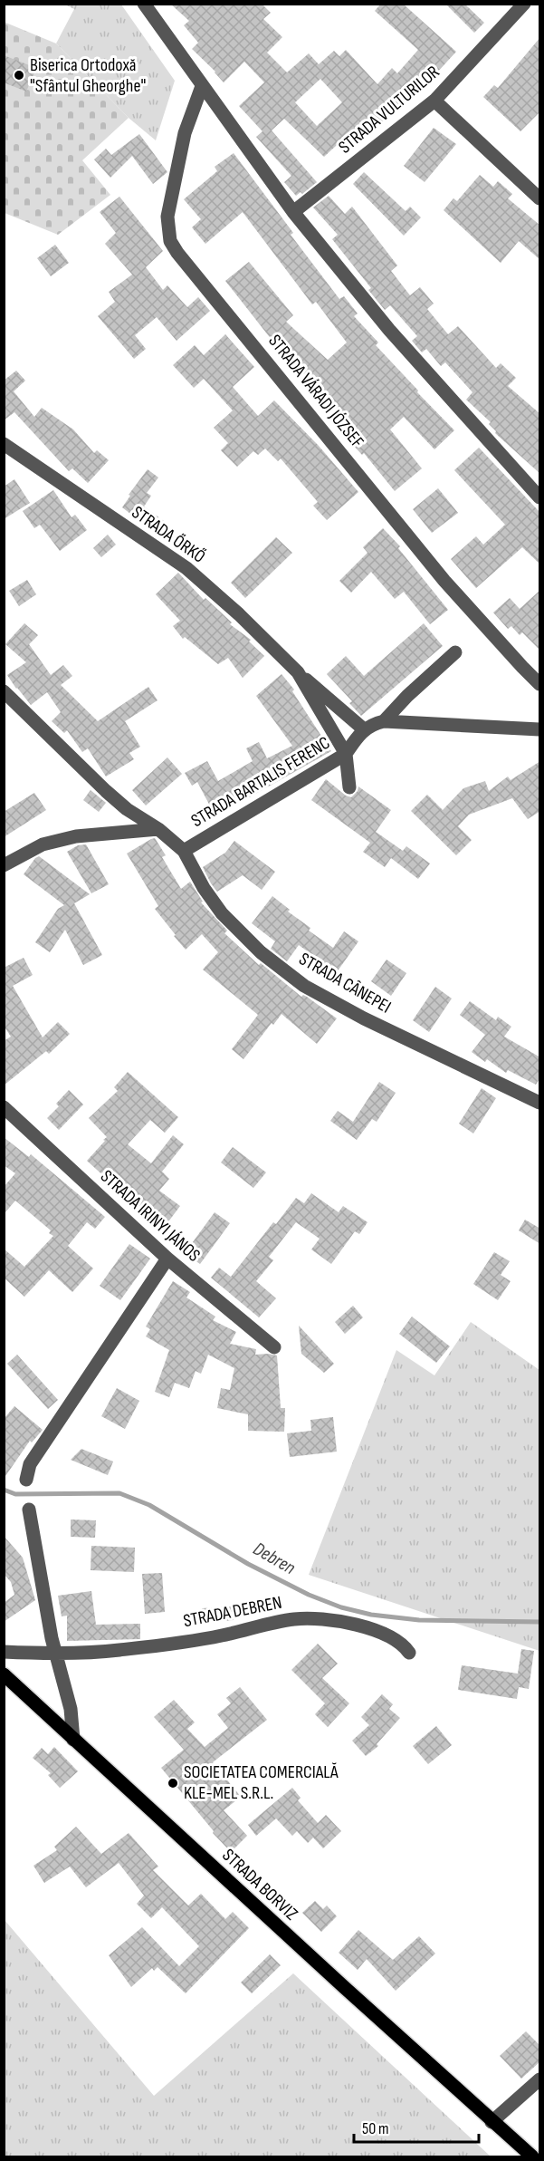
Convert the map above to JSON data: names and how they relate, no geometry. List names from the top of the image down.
{
  "streets": {
    "main road": ["STRADA BORVIZ"],
    "street": [
      "STRADA VULTURILOR",
      "STRADA VÁRADI JÓZSEF",
      "STRADA ŐRKŐ",
      "STRADA BARTALIS FERENC",
      "STRADA CÂNEPEI",
      "STRADA IRINYI JÁNOS",
      "STRADA DEBREN"
    ]
  },
  "crossings": [
    ["STRADA ŐRKŐ", "STRADA BARTALIS FERENC"],
    ["STRADA BARTALIS FERENC", "STRADA CÂNEPEI"]
  ],
  "water": ["Debren"],
  "places": ["Biserica Ortodoxă \"Sfântul Gheorghe\"", "SOCIETATEA COMERCIALĂ KLE-MEL S.R.L."],
  "scale_bar": "50 m"
}
